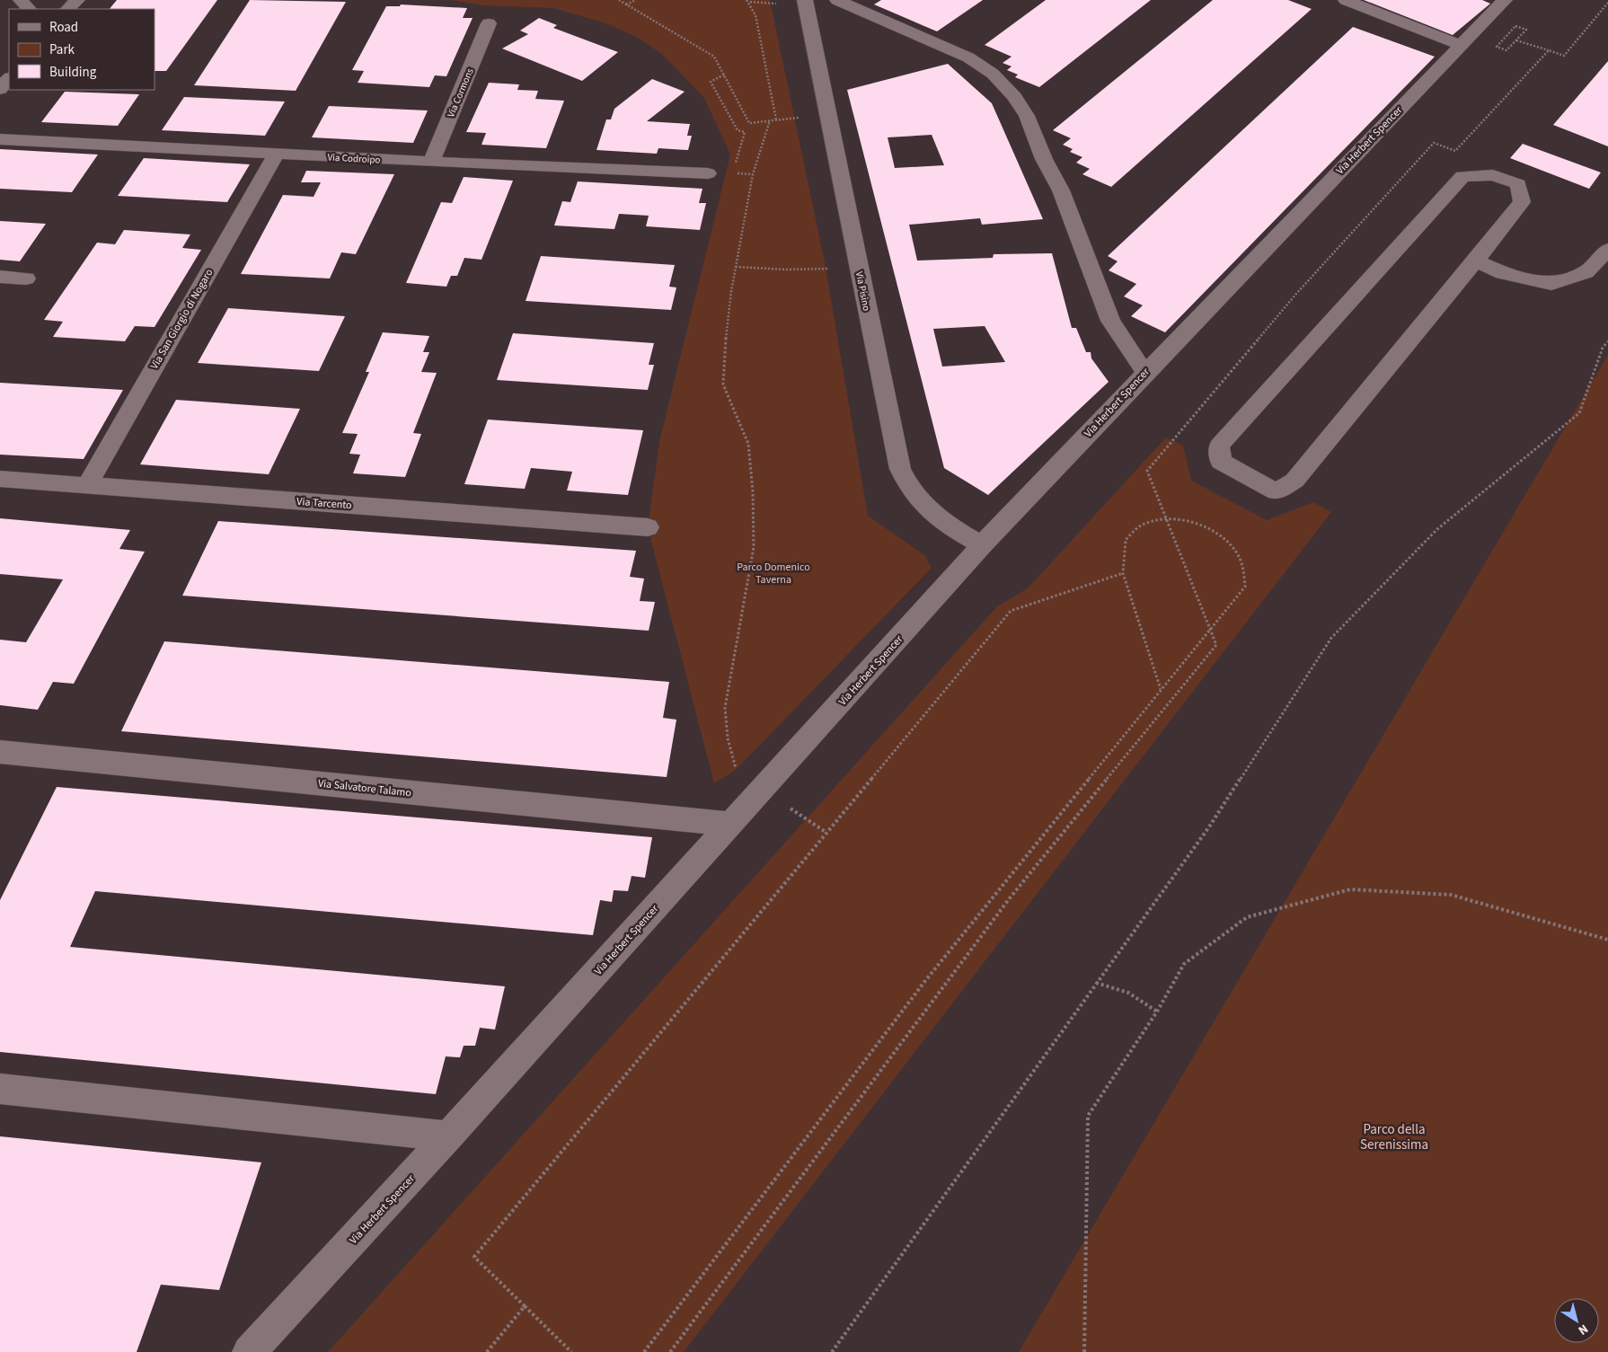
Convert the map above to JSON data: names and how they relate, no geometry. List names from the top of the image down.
{
  "streets": {
    "street": [
      "Via Cormons",
      "Via Herbert Spencer",
      "Via Codroipo",
      "Via Pisino",
      "Via San Giorgio di Nogaro",
      "Via Tarcento",
      "Via Salvatore Talamo"
    ]
  },
  "crossings": [
    ["Via Cormons", "Via Codroipo"],
    ["Via Herbert Spencer", "Via Pisino"],
    ["Via Herbert Spencer", "Via Salvatore Talamo"],
    ["Via Codroipo", "Via San Giorgio di Nogaro"],
    ["Via San Giorgio di Nogaro", "Via Tarcento"]
  ],
  "parks": ["Parco Domenico Taverna", "Parco della Serenissima"],
  "legend": ["Road", "Park", "Building"],
  "north": "bottom right"
}
